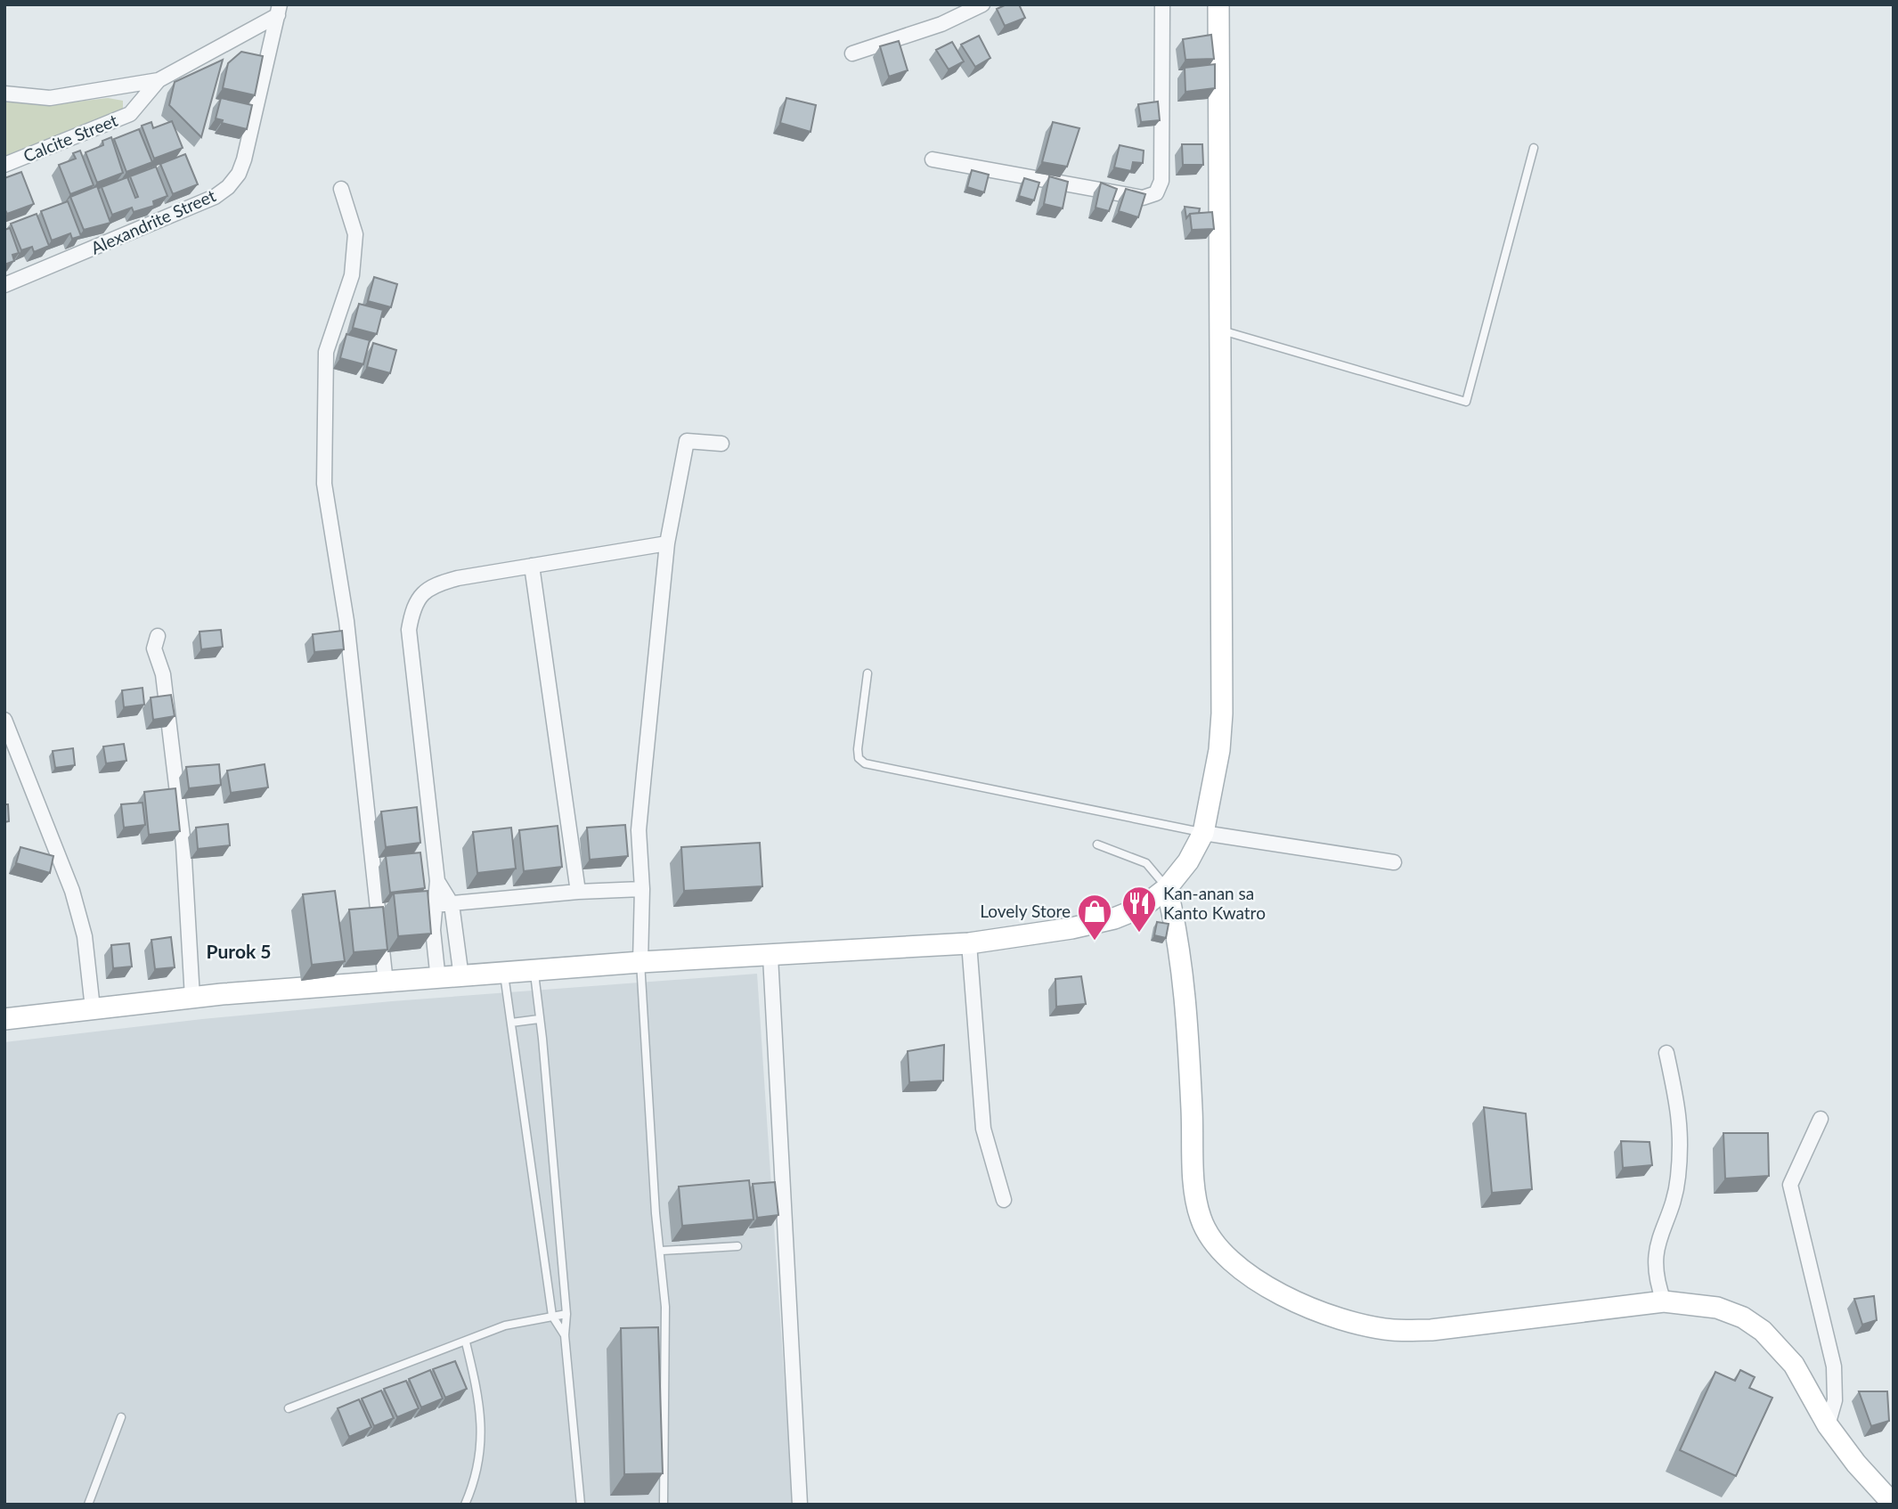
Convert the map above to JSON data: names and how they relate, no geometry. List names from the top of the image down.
{
  "streets": {
    "street": ["Calcite Street", "Alexandrite Street"]
  },
  "districts": ["Purok 5"],
  "places": {
    "restaurant": ["Kan-anan sa Kanto Kwatro"],
    "shop": ["Lovely Store"]
  }
}
